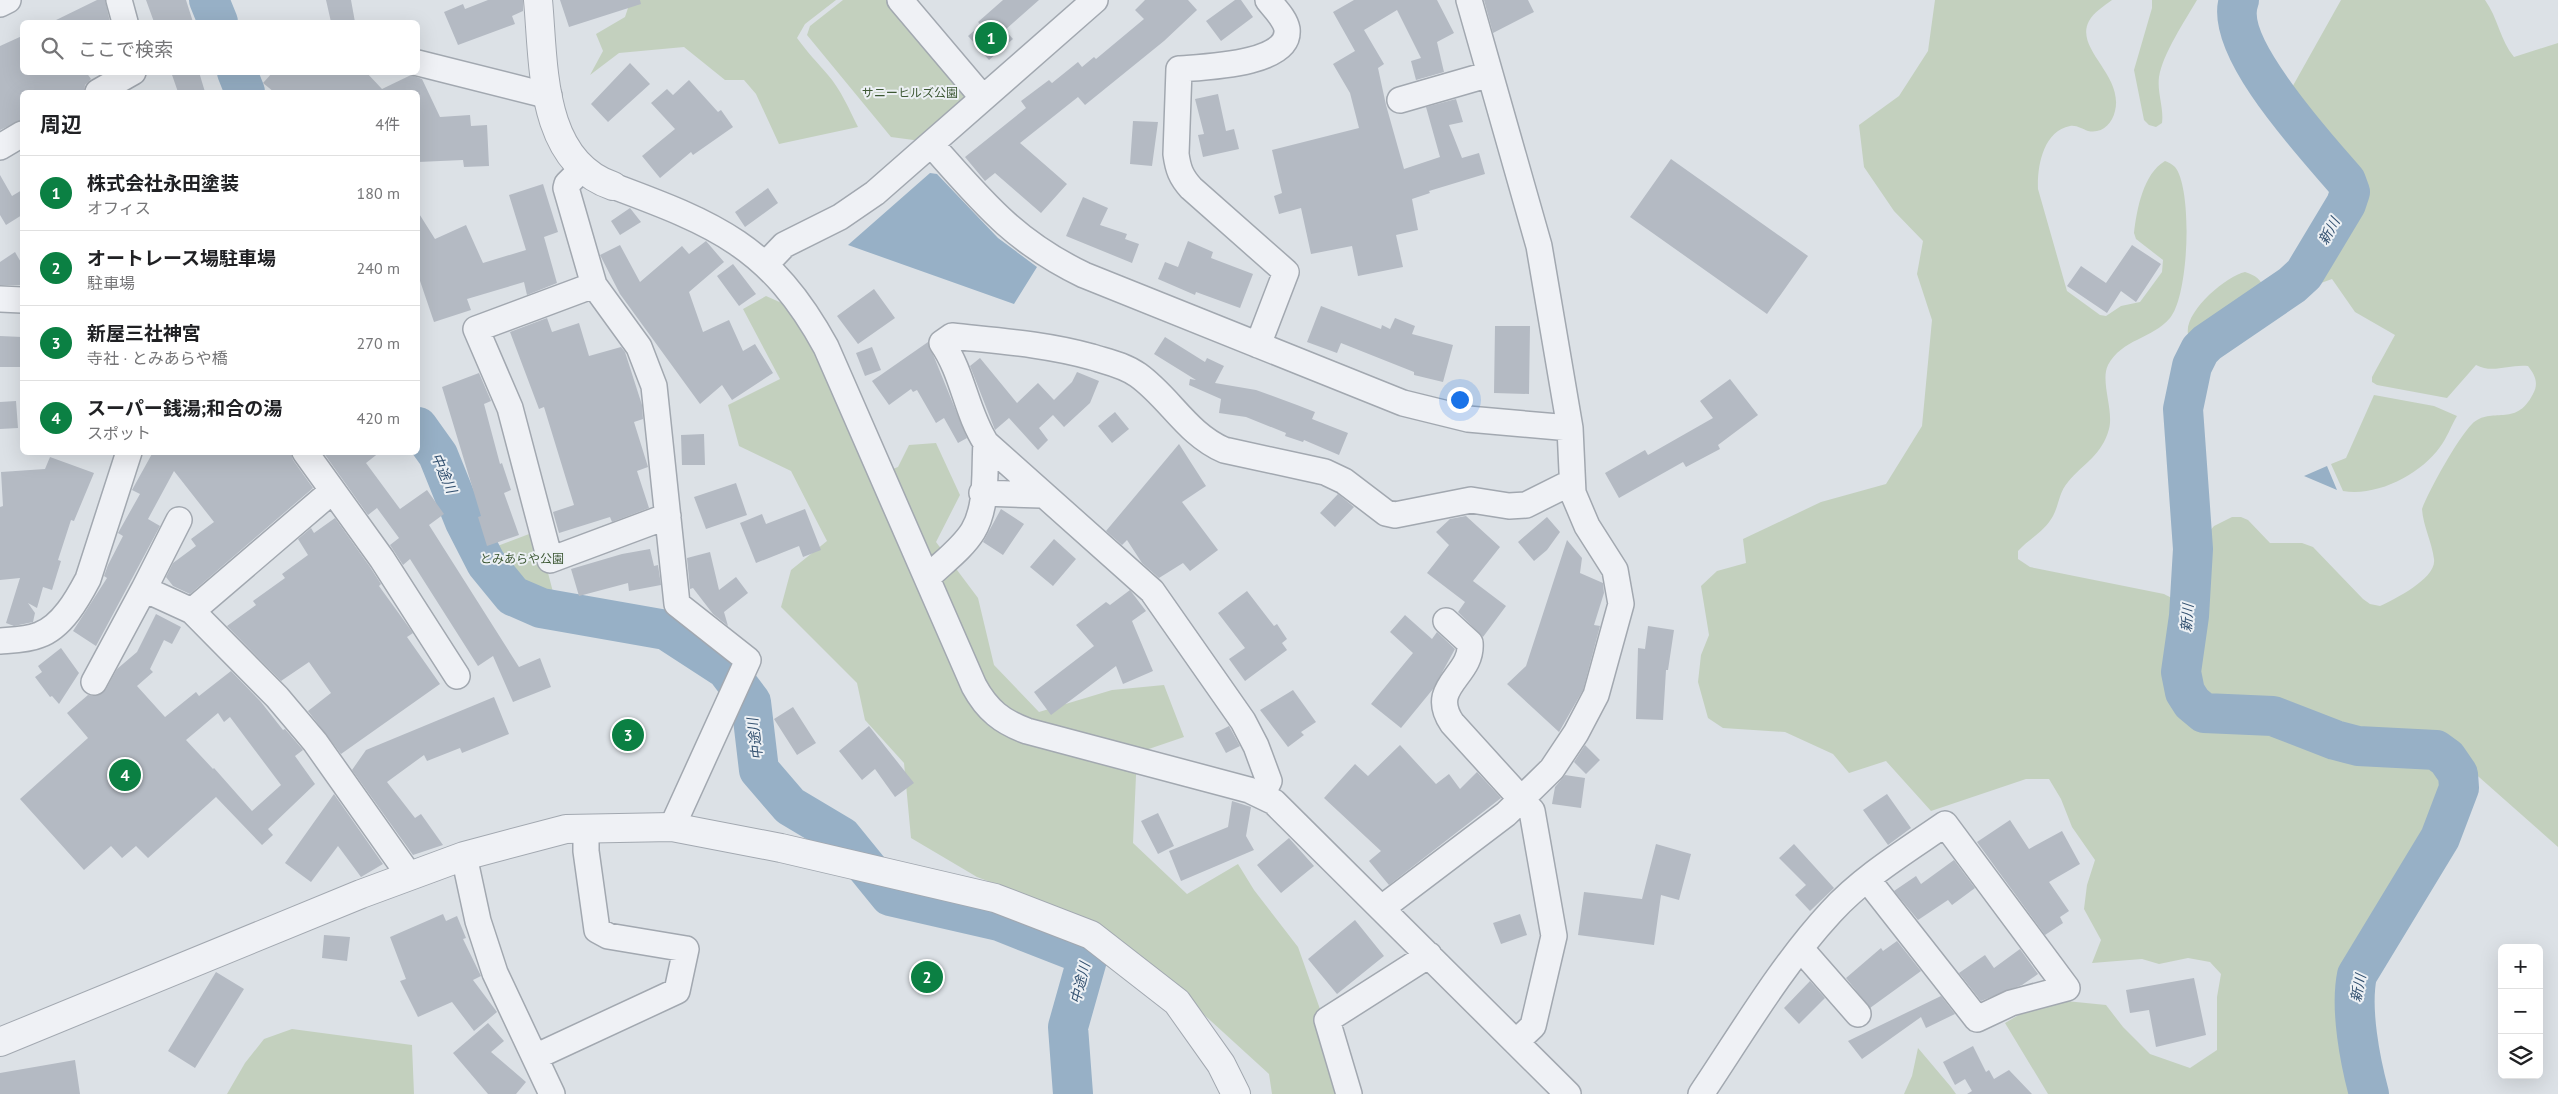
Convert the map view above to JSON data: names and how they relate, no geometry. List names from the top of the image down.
{
  "water": ["新川", "中途川"],
  "parks": ["サニーヒルズ公園", "とみあらや公園"],
  "page": {
    "pins": [
      "1",
      "3",
      "4",
      "2"
    ],
    "search": "ここで検索",
    "heading": ["周辺", "4件"],
    "list": [
      {
        "mark": "1",
        "name": "株式会社永田塗装",
        "note": "オフィス",
        "value": "180 m"
      },
      {
        "mark": "2",
        "name": "オートレース場駐車場",
        "note": "駐車場",
        "value": "240 m"
      },
      {
        "mark": "3",
        "name": "新屋三社神宮",
        "note": "寺社 · とみあらや橋",
        "value": "270 m"
      },
      {
        "mark": "4",
        "name": "スーパー銭湯;和合の湯",
        "note": "スポット",
        "value": "420 m"
      }
    ],
    "map_buttons": ["+", "−"]
  }
}
